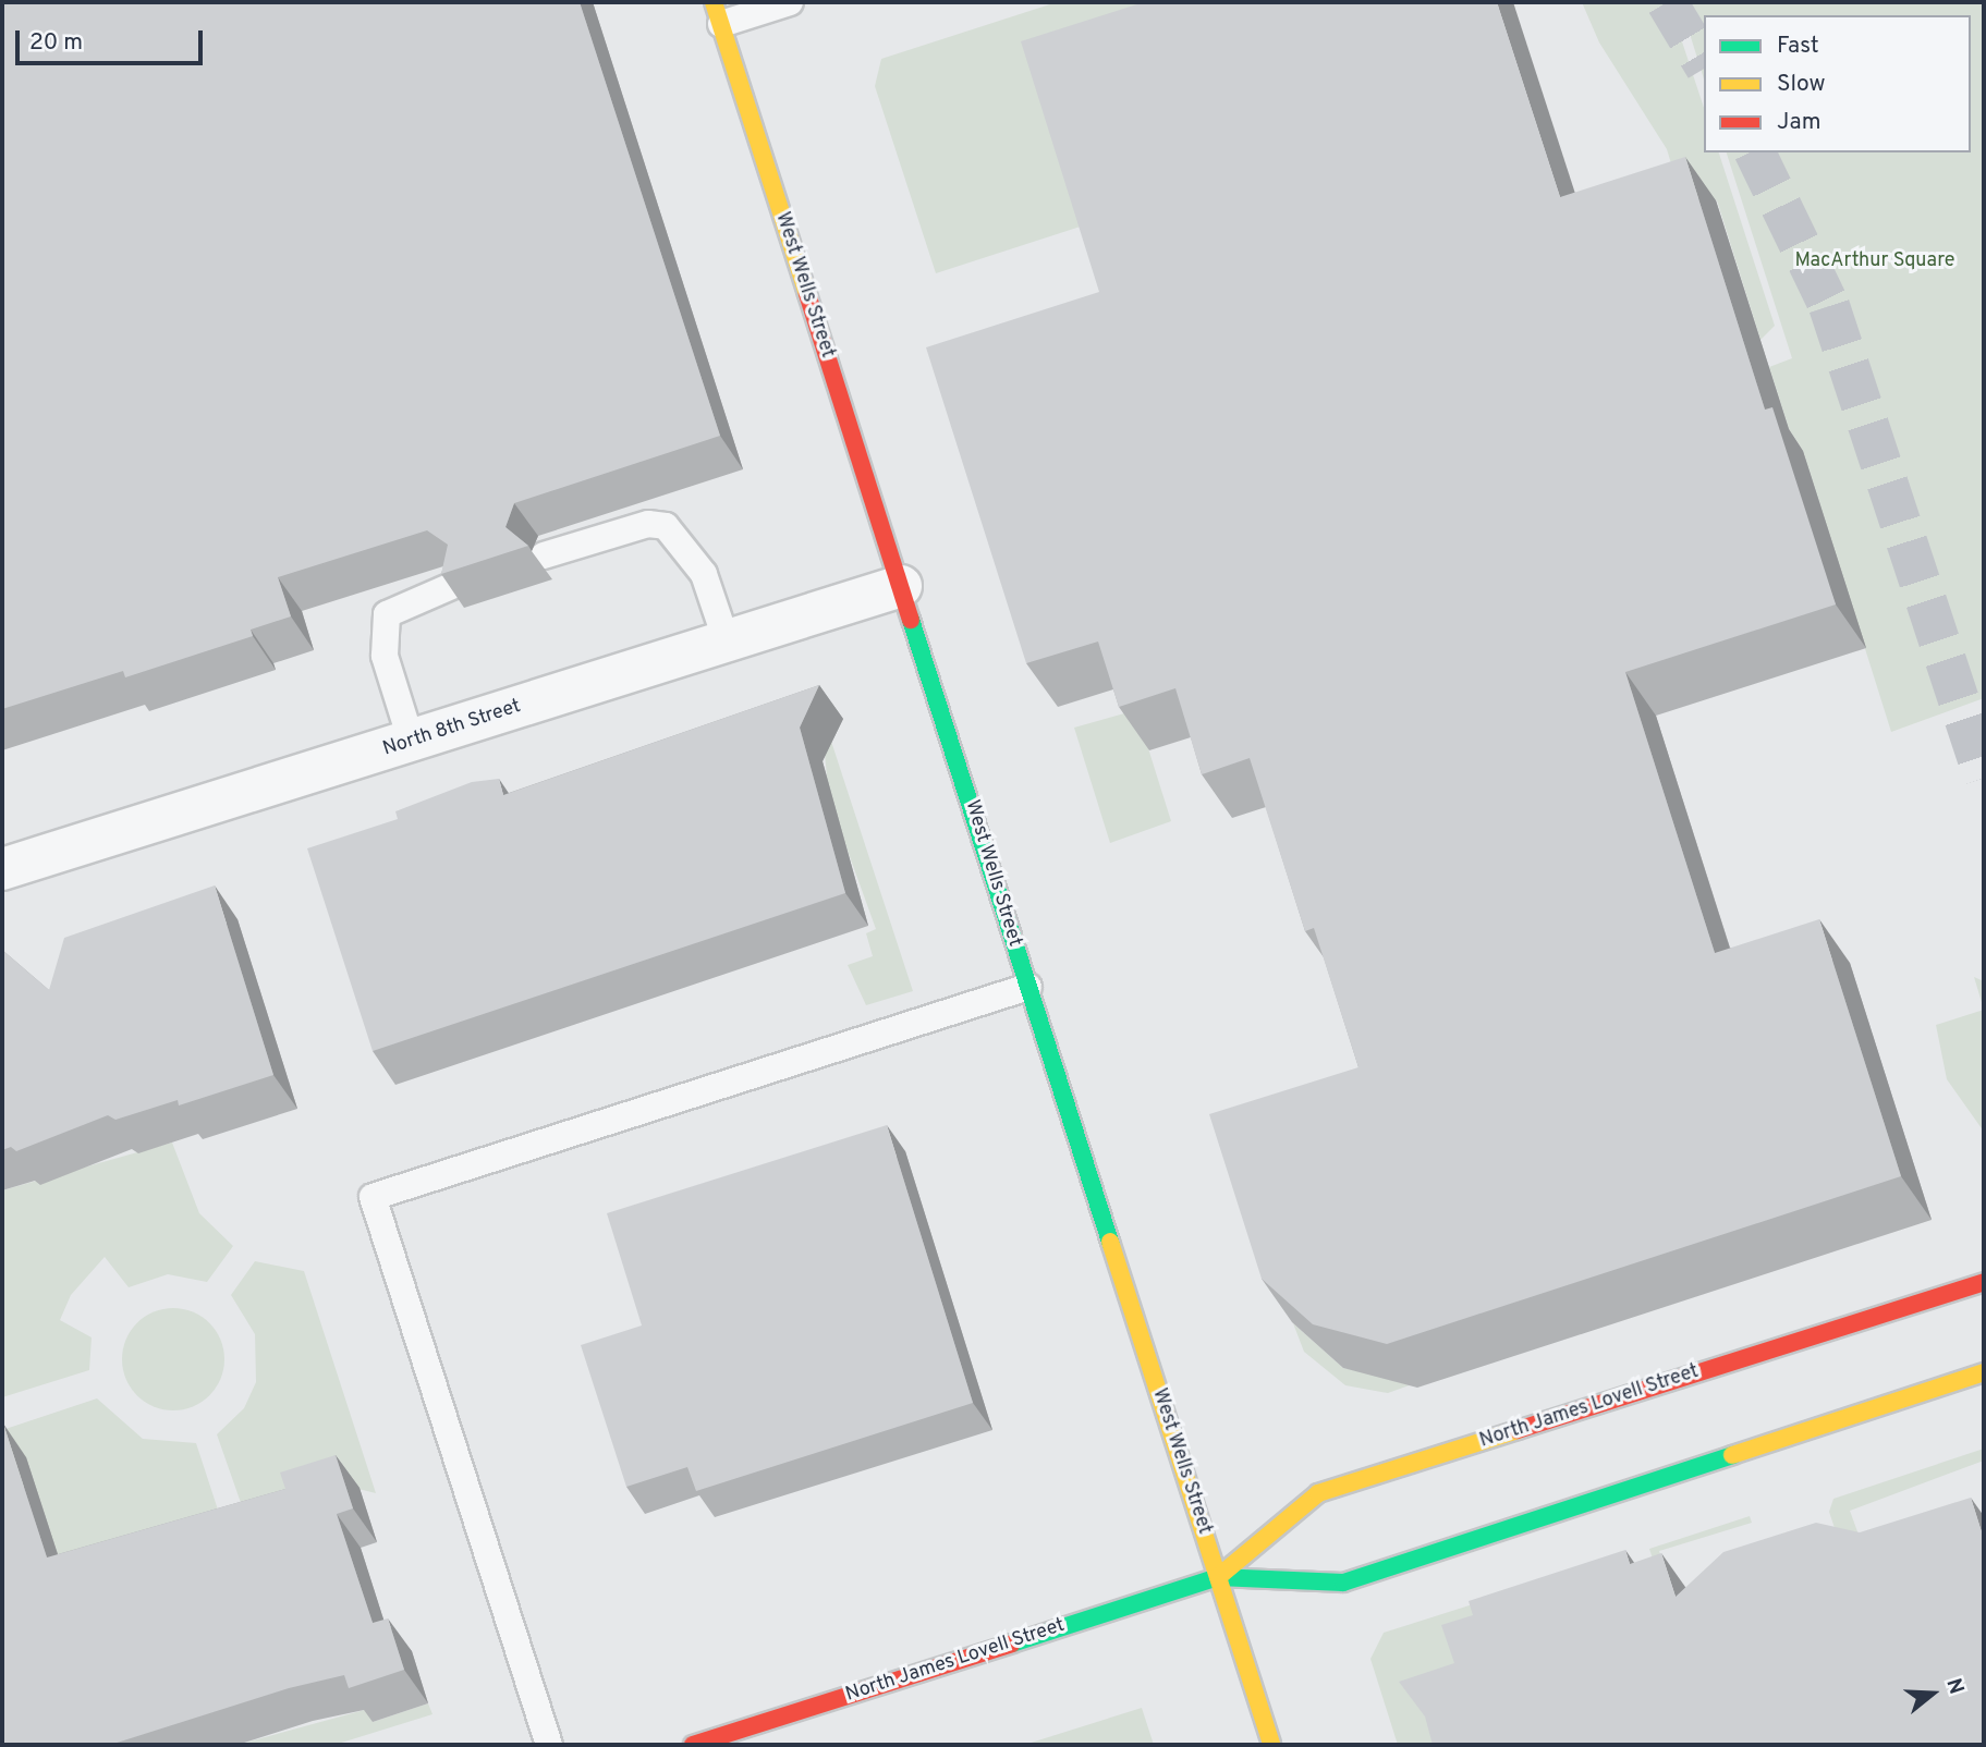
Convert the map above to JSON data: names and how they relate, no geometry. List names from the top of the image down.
{
  "streets": {
    "street": ["West Wells Street", "North 8th Street", "North James Lovell Street"]
  },
  "crossings": [
    ["West Wells Street", "North 8th Street"],
    ["West Wells Street", "North James Lovell Street"]
  ],
  "parks": ["MacArthur Square"],
  "legend": ["Fast", "Slow", "Jam"],
  "scale_bar": "20 m",
  "north": "right"
}
